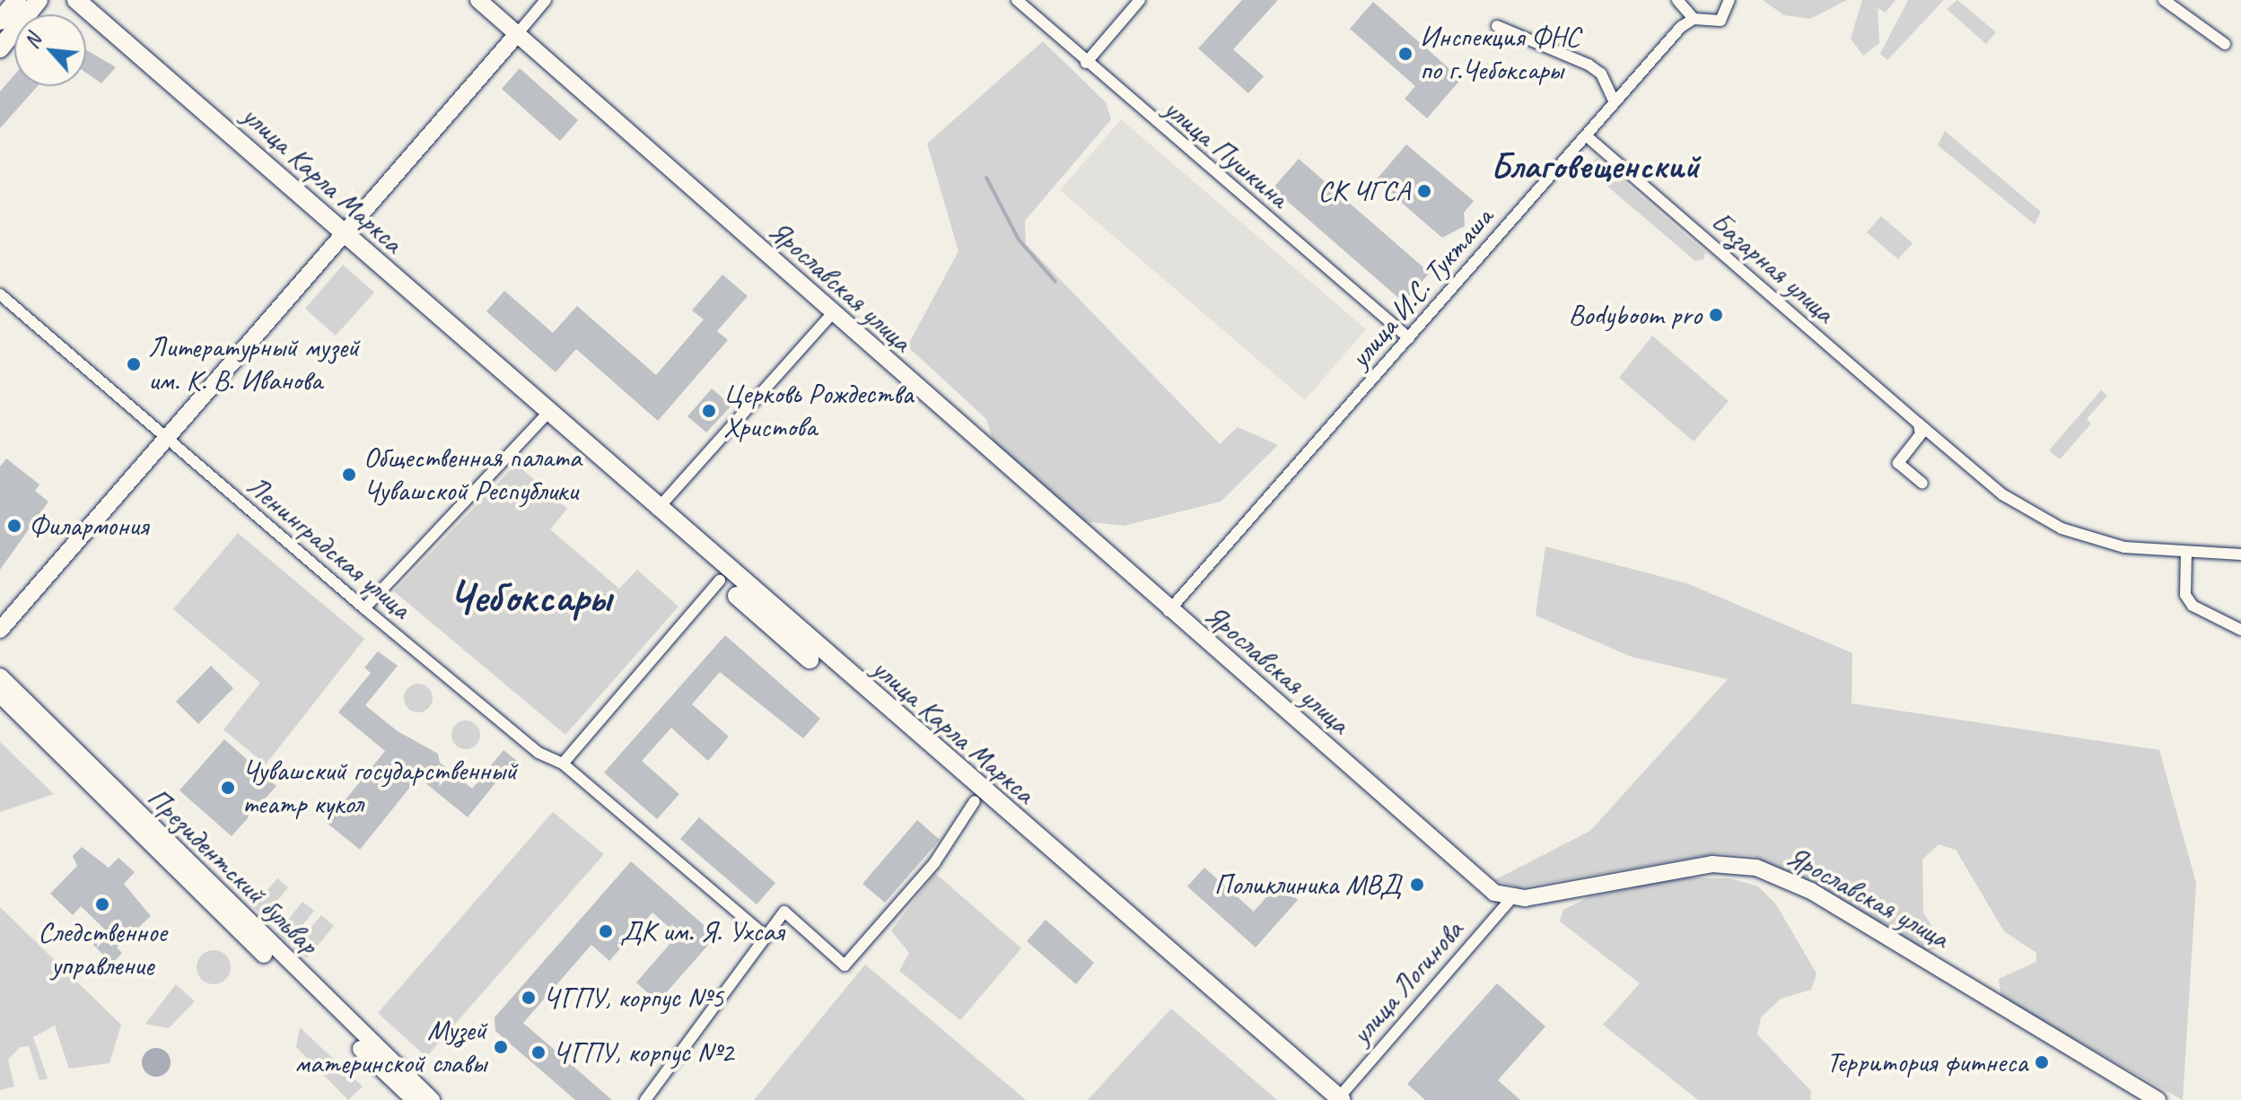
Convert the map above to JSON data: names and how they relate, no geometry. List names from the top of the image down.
{
  "streets": {
    "main road": ["улица Карла Маркса"],
    "street": [
      "улица Пушкина",
      "Базарная улица",
      "Ярославская улица",
      "улица И.С. Тукташа",
      "Ленинградская улица",
      "Президентский бульвар",
      "улица Логинова"
    ]
  },
  "crossings": [
    ["улица Пушкина", "улица И.С. Тукташа"],
    ["улица Карла Маркса", "улица Логинова"],
    ["Базарная улица", "улица И.С. Тукташа"],
    ["Ярославская улица", "улица И.С. Тукташа"],
    ["Ярославская улица", "улица Логинова"]
  ],
  "districts": ["Благовещенский", "Чебоксары"],
  "places": [
    "Инспекция ФНС по г.Чебоксары",
    "СК ЧГСА",
    "Bodyboom pro",
    "Литературный музей им. К. В. Иванова",
    "Церковь Рождества Христова",
    "Общественная палата Чувашской Республики",
    "Филармония",
    "Чувашский государственный театр кукол",
    "Поликлиника МВД",
    "Следственное управление",
    "ДК им. Я. Ухсая",
    "ЧГПУ, корпус №5",
    "Музей материнской славы",
    "ЧГПУ, корпус №2",
    "Территория фитнеса"
  ],
  "north": "top left"
}
